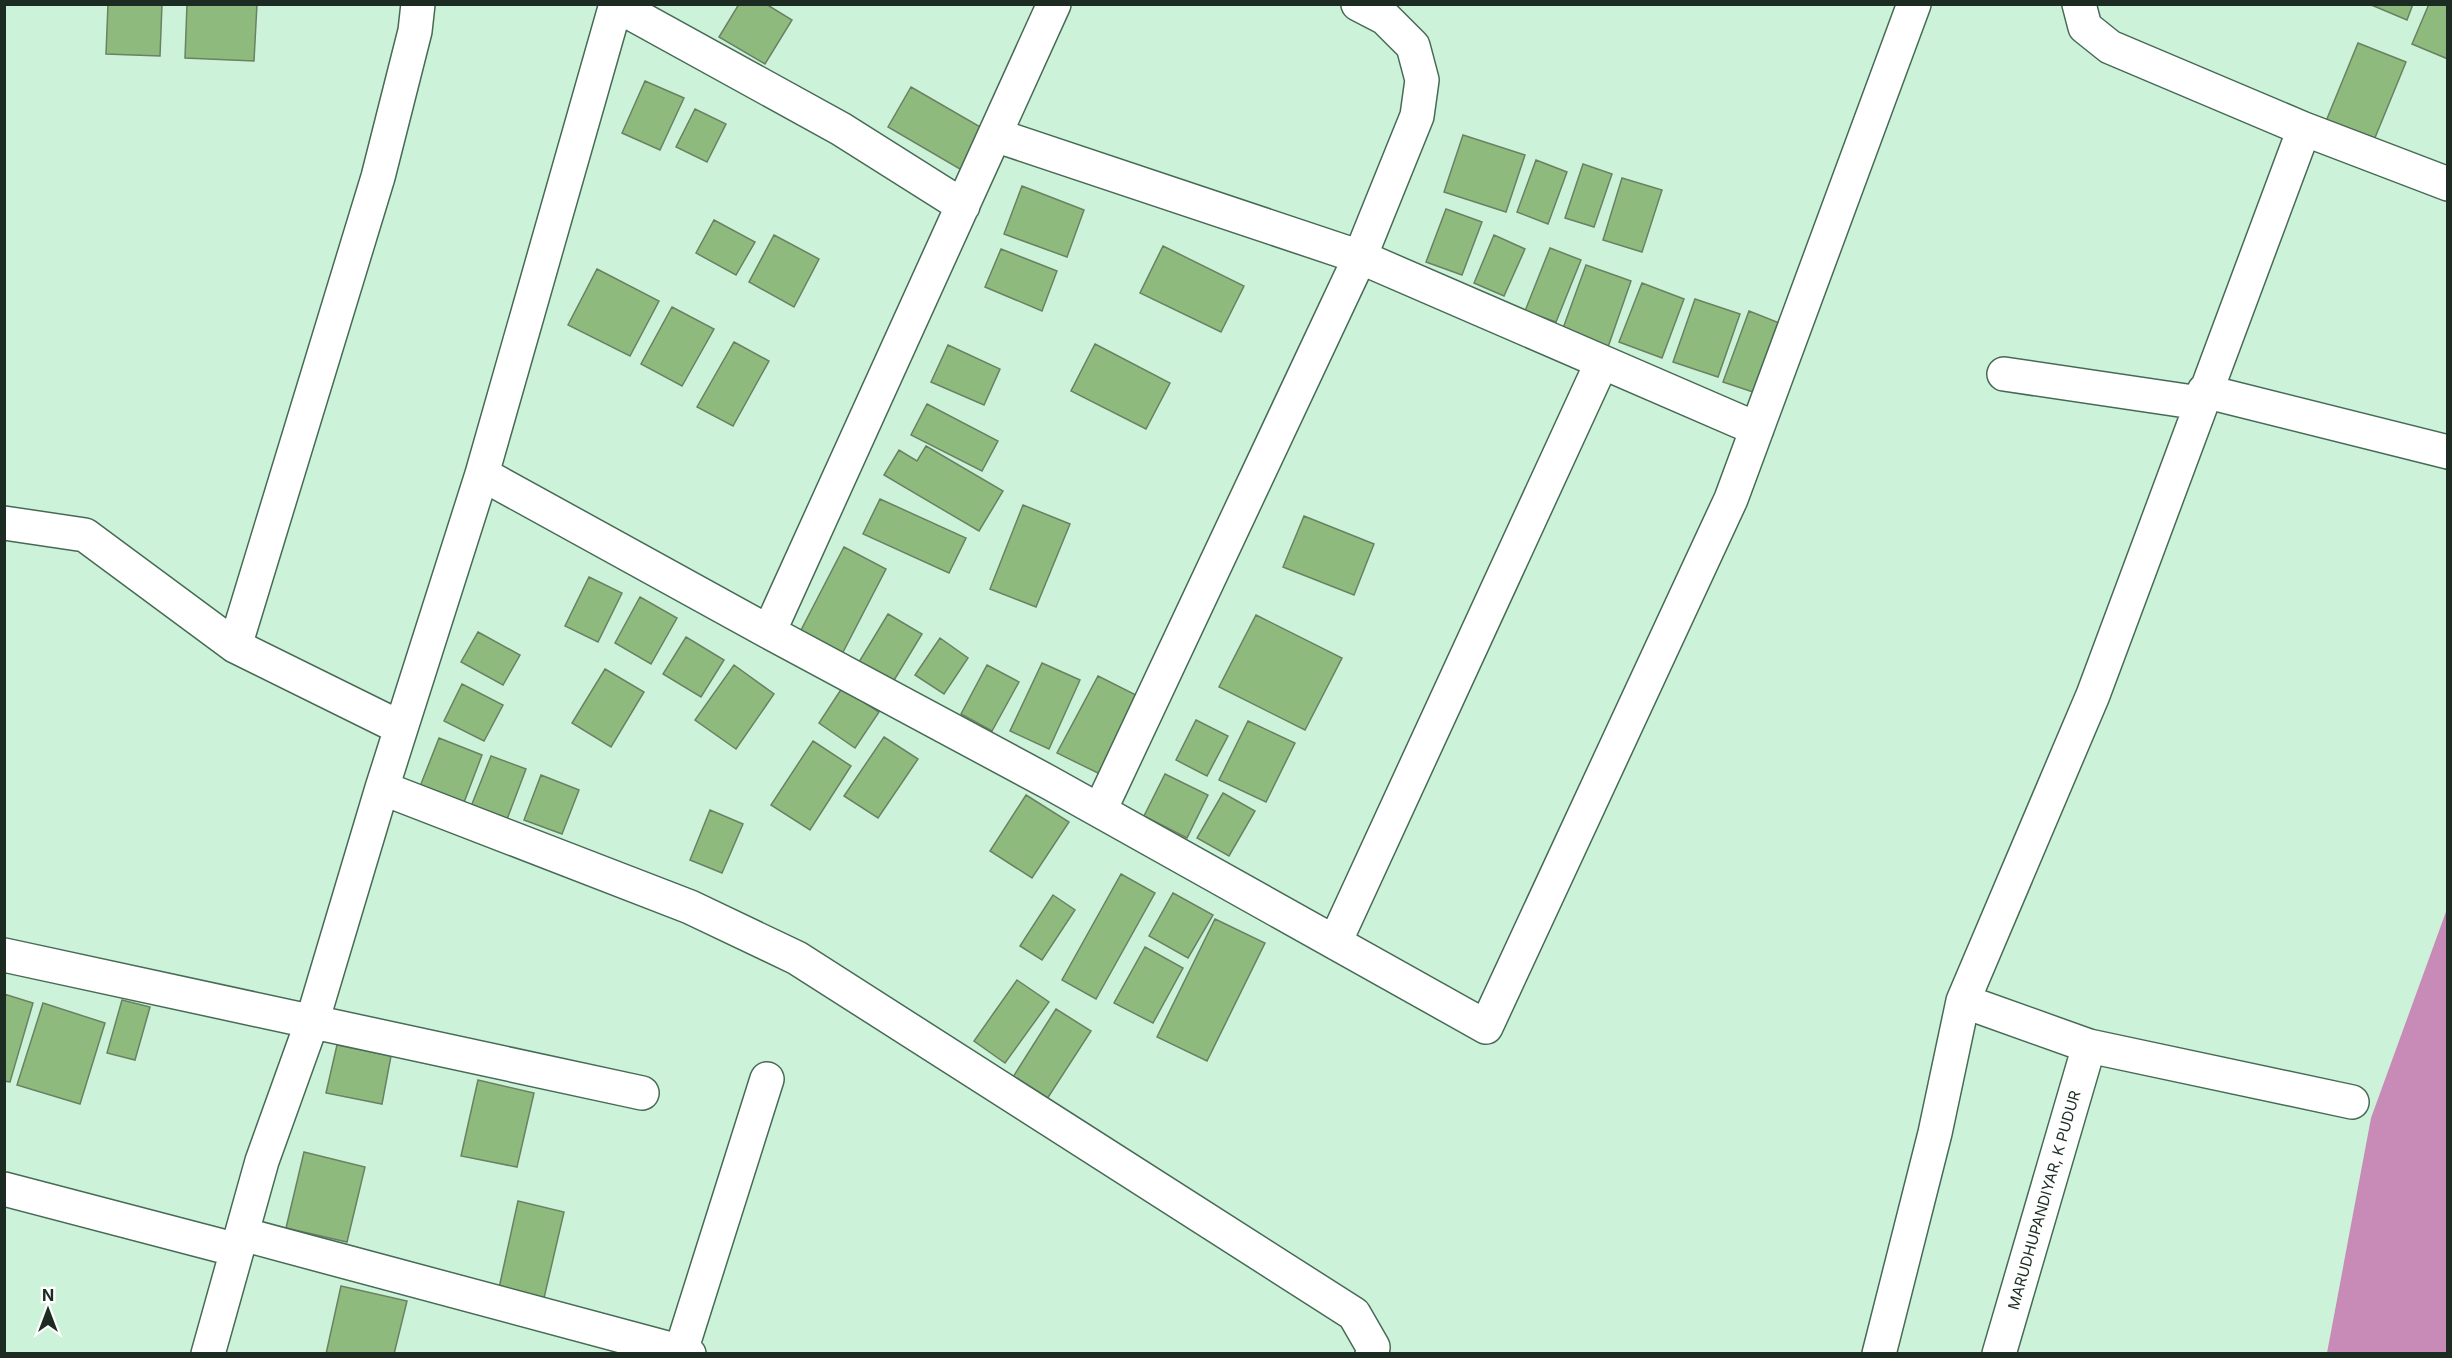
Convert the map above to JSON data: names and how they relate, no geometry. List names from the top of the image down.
{
  "streets": {
    "street": ["MARUDHUPANDIYAR, K PUDUR"]
  },
  "north": "top"
}
